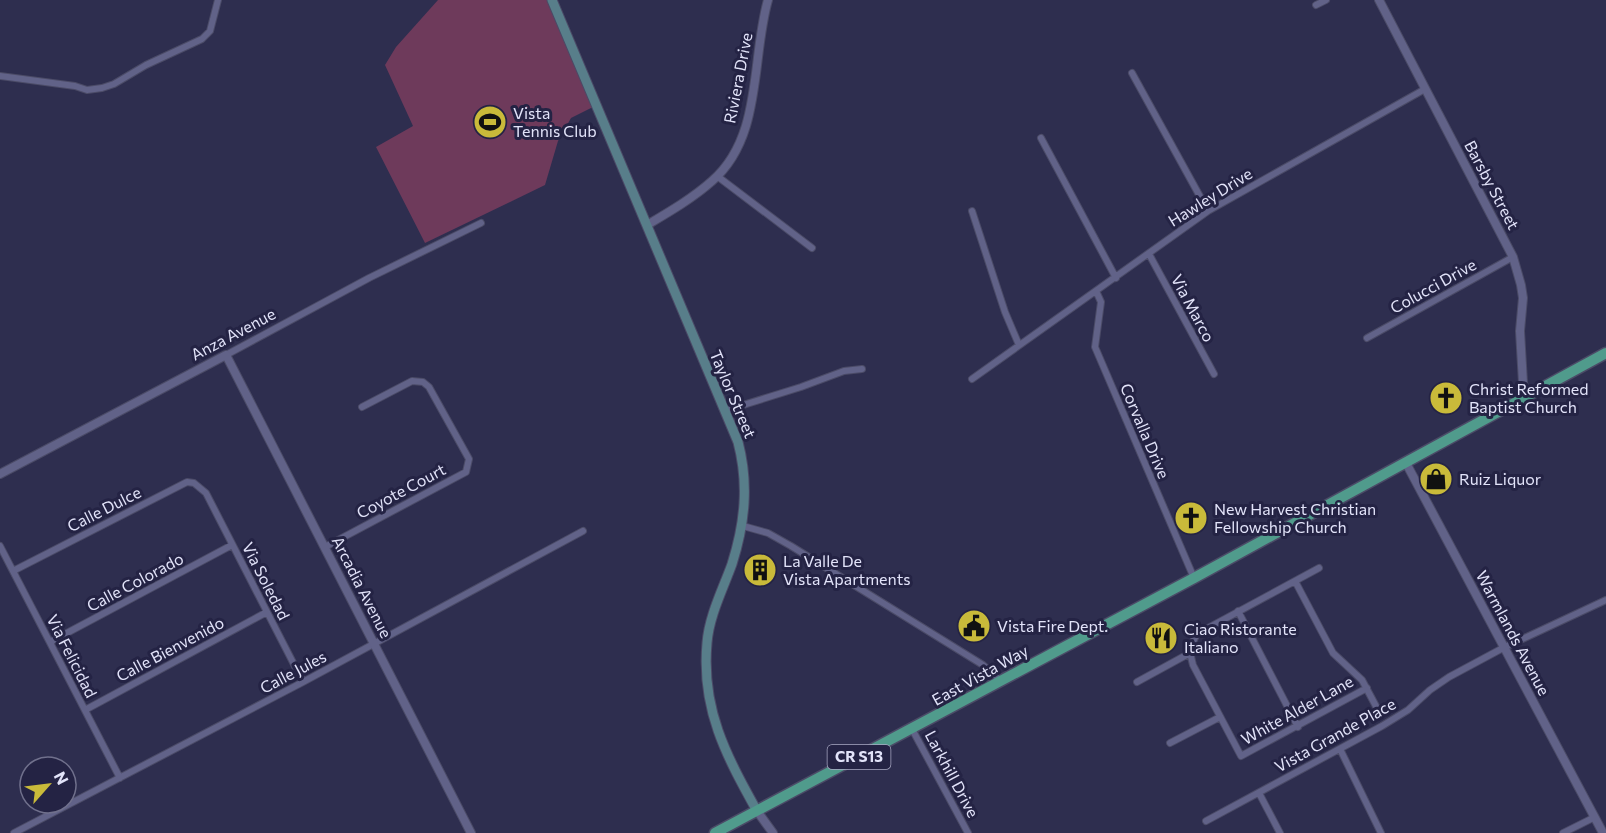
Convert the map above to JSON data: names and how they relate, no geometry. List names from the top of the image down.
{
  "streets": {
    "main road": ["Taylor Street", "East Vista Way", "CR S13"],
    "street": [
      "Riviera Drive",
      "Barsby Street",
      "Hawley Drive",
      "Colucci Drive",
      "Via Marco",
      "Anza Avenue",
      "Corvalla Drive",
      "Coyote Court",
      "Calle Dulce",
      "Via Soledad",
      "Calle Colorado",
      "Arcadia Avenue",
      "Warmlands Avenue",
      "Calle Bienvenido",
      "Via Felicidad",
      "Calle Jules",
      "White Alder Lane",
      "Vista Grande Place",
      "Larkhill Drive"
    ]
  },
  "crossings": [
    ["Riviera Drive", "Taylor Street"],
    ["Barsby Street", "Hawley Drive"],
    ["Barsby Street", "Colucci Drive"],
    ["Barsby Street", "East Vista Way"],
    ["Hawley Drive", "Via Marco"],
    ["Hawley Drive", "Corvalla Drive"],
    ["Anza Avenue", "Arcadia Avenue"],
    ["Taylor Street", "East Vista Way"],
    ["Corvalla Drive", "East Vista Way"],
    ["Coyote Court", "Arcadia Avenue"],
    ["Calle Dulce", "Via Soledad"],
    ["Calle Dulce", "Via Felicidad"],
    ["Via Soledad", "Calle Colorado"],
    ["Via Soledad", "Calle Bienvenido"],
    ["Via Soledad", "Calle Jules"],
    ["Calle Colorado", "Via Felicidad"],
    ["Arcadia Avenue", "Calle Jules"],
    ["Warmlands Avenue", "East Vista Way"],
    ["Warmlands Avenue", "Vista Grande Place"],
    ["Calle Bienvenido", "Via Felicidad"],
    ["Via Felicidad", "Calle Jules"],
    ["East Vista Way", "Larkhill Drive"]
  ],
  "places": {
    "sports": ["Vista Tennis Club"],
    "church": ["Christ Reformed Baptist Church", "New Harvest Christian Fellowship Church"],
    "shop": ["Ruiz Liquor"],
    "building": ["La Valle De Vista Apartments"],
    "public building": ["Vista Fire Dept."],
    "restaurant": ["Ciao Ristorante Italiano"]
  },
  "north": "top right"
}
